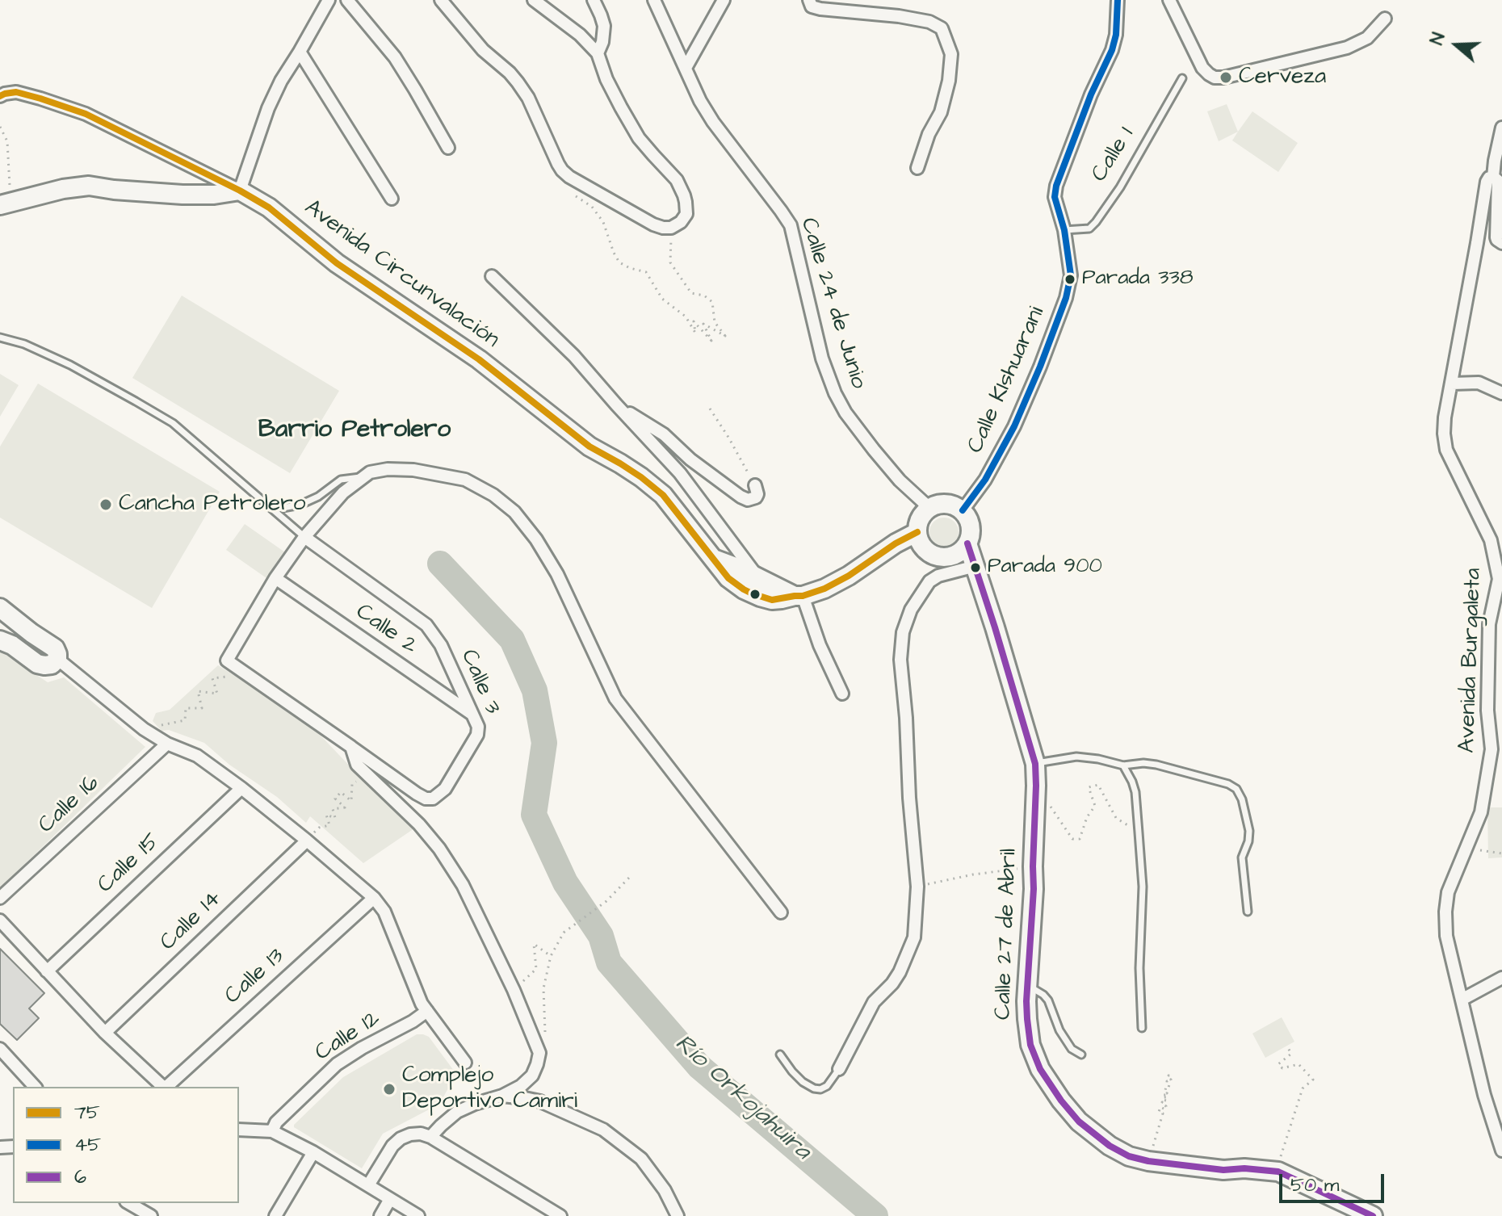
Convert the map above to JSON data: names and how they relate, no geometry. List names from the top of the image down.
{
  "streets": {
    "main road": ["Avenida Circunvalación", "Calle 27 de Abril"],
    "street": [
      "Calle 24 de Junio",
      "Calle KIshuarani",
      "Calle 2",
      "Avenida Burgaleta",
      "Calle 3",
      "Calle 16",
      "Calle 15",
      "Calle 14",
      "Calle 13",
      "Calle 12"
    ],
    "lane": ["Calle 1"]
  },
  "crossings": [
    ["Calle 1", "Calle KIshuarani"],
    ["Calle 24 de Junio", "Calle KIshuarani"],
    ["Calle 24 de Junio", "Calle 27 de Abril"],
    ["Calle KIshuarani", "Calle 27 de Abril"],
    ["Calle 2", "Calle 3"]
  ],
  "districts": ["Barrio Petrolero"],
  "water": ["Río Orkojahuira"],
  "places": [
    "Cerveza",
    "Parada 338",
    "Cancha Petrolero",
    "Parada 900",
    "Complejo Deportivo Camiri"
  ],
  "lines": ["transit line 45", "transit line 75", "transit line 6"],
  "legend": ["75", "45", "6"],
  "scale_bar": "50 m",
  "north": "left"
}
